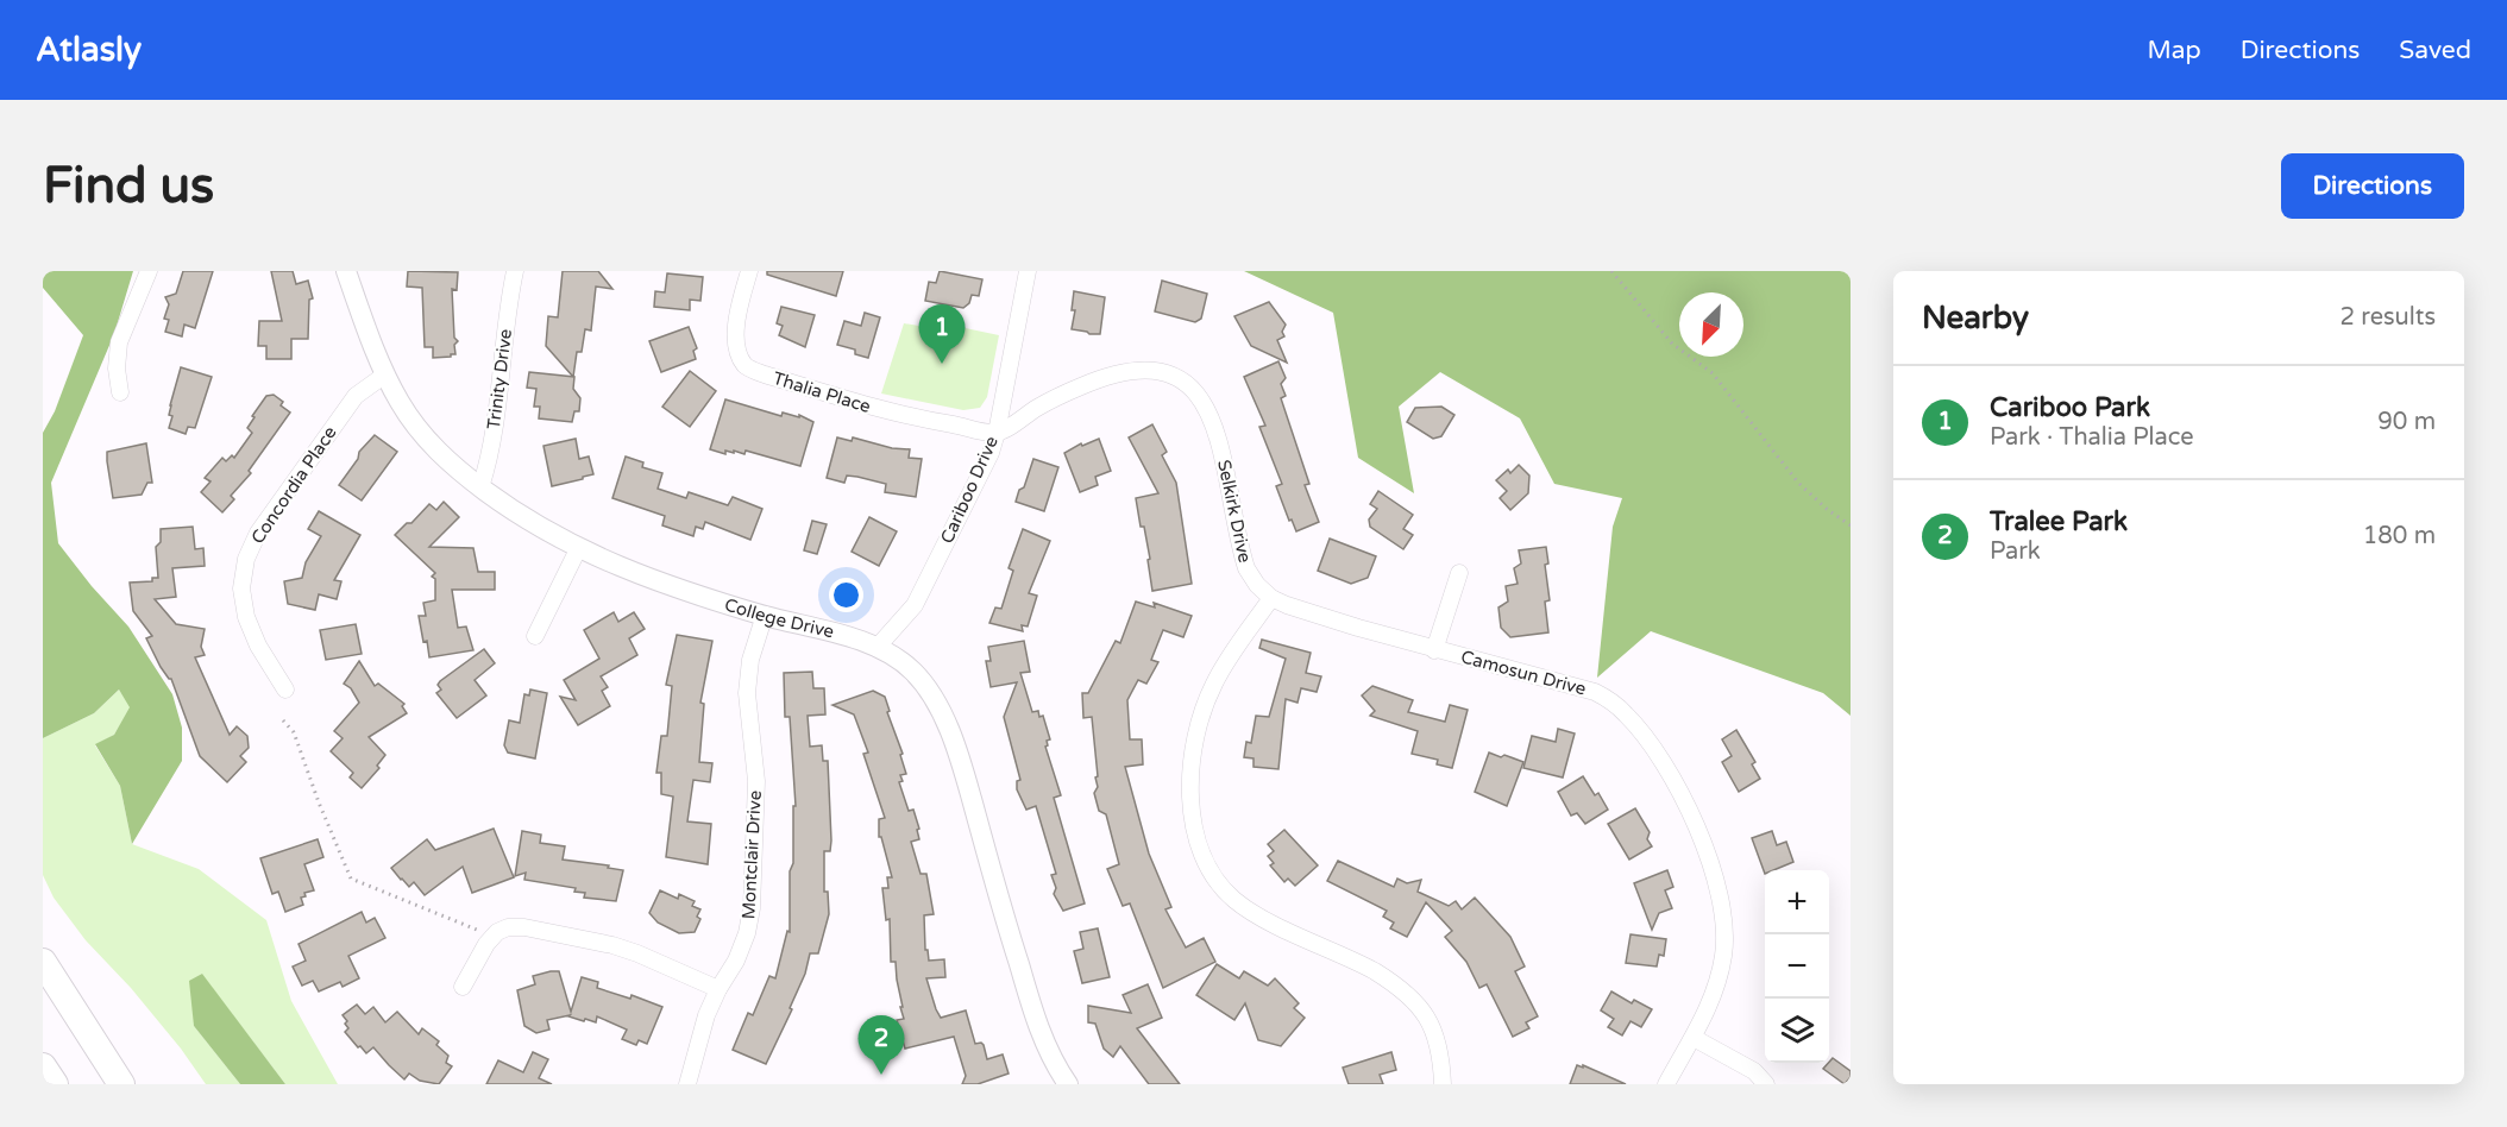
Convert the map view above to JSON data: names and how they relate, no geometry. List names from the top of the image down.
{
  "streets": {
    "street": [
      "Trinity Drive",
      "Thalia Place",
      "Concordia Place",
      "Cariboo Drive",
      "Selkirk Drive",
      "College Drive",
      "Camosun Drive",
      "Montclair Drive"
    ]
  },
  "crossings": [
    ["Trinity Drive", "College Drive"],
    ["Thalia Place", "Cariboo Drive"],
    ["Thalia Place", "Selkirk Drive"],
    ["Concordia Place", "College Drive"],
    ["Cariboo Drive", "Selkirk Drive"],
    ["Cariboo Drive", "College Drive"],
    ["Selkirk Drive", "Camosun Drive"],
    ["College Drive", "Montclair Drive"]
  ],
  "north": "bottom left",
  "page": {
    "header": "Atlasly",
    "nav": ["Map", "Directions", "Saved"],
    "buttons": "Directions",
    "title": "Find us",
    "heading": ["Nearby", "2 results"],
    "pins": ["1", "2"],
    "list": [
      {
        "mark": "1",
        "name": "Cariboo Park",
        "note": "Park · Thalia Place",
        "value": "90 m"
      },
      {
        "mark": "2",
        "name": "Tralee Park",
        "note": "Park",
        "value": "180 m"
      }
    ],
    "map_buttons": ["+", "−"]
  }
}
